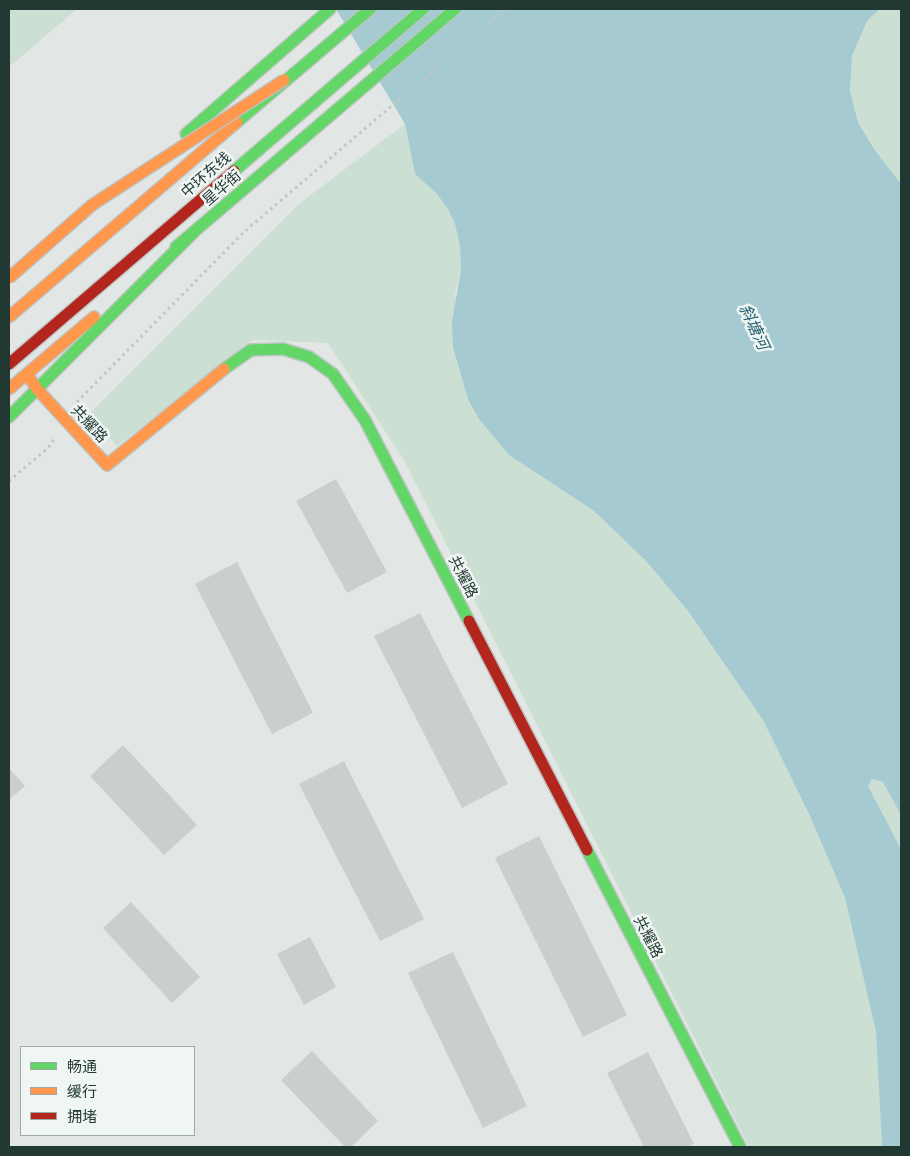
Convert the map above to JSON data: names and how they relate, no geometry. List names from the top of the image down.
{
  "streets": {
    "main road": ["中环东线", "星华街", "共耀路"]
  },
  "crossings": [
    ["星华街", "共耀路"]
  ],
  "water": ["斜塘河"],
  "legend": ["畅通", "缓行", "拥堵"]
}
